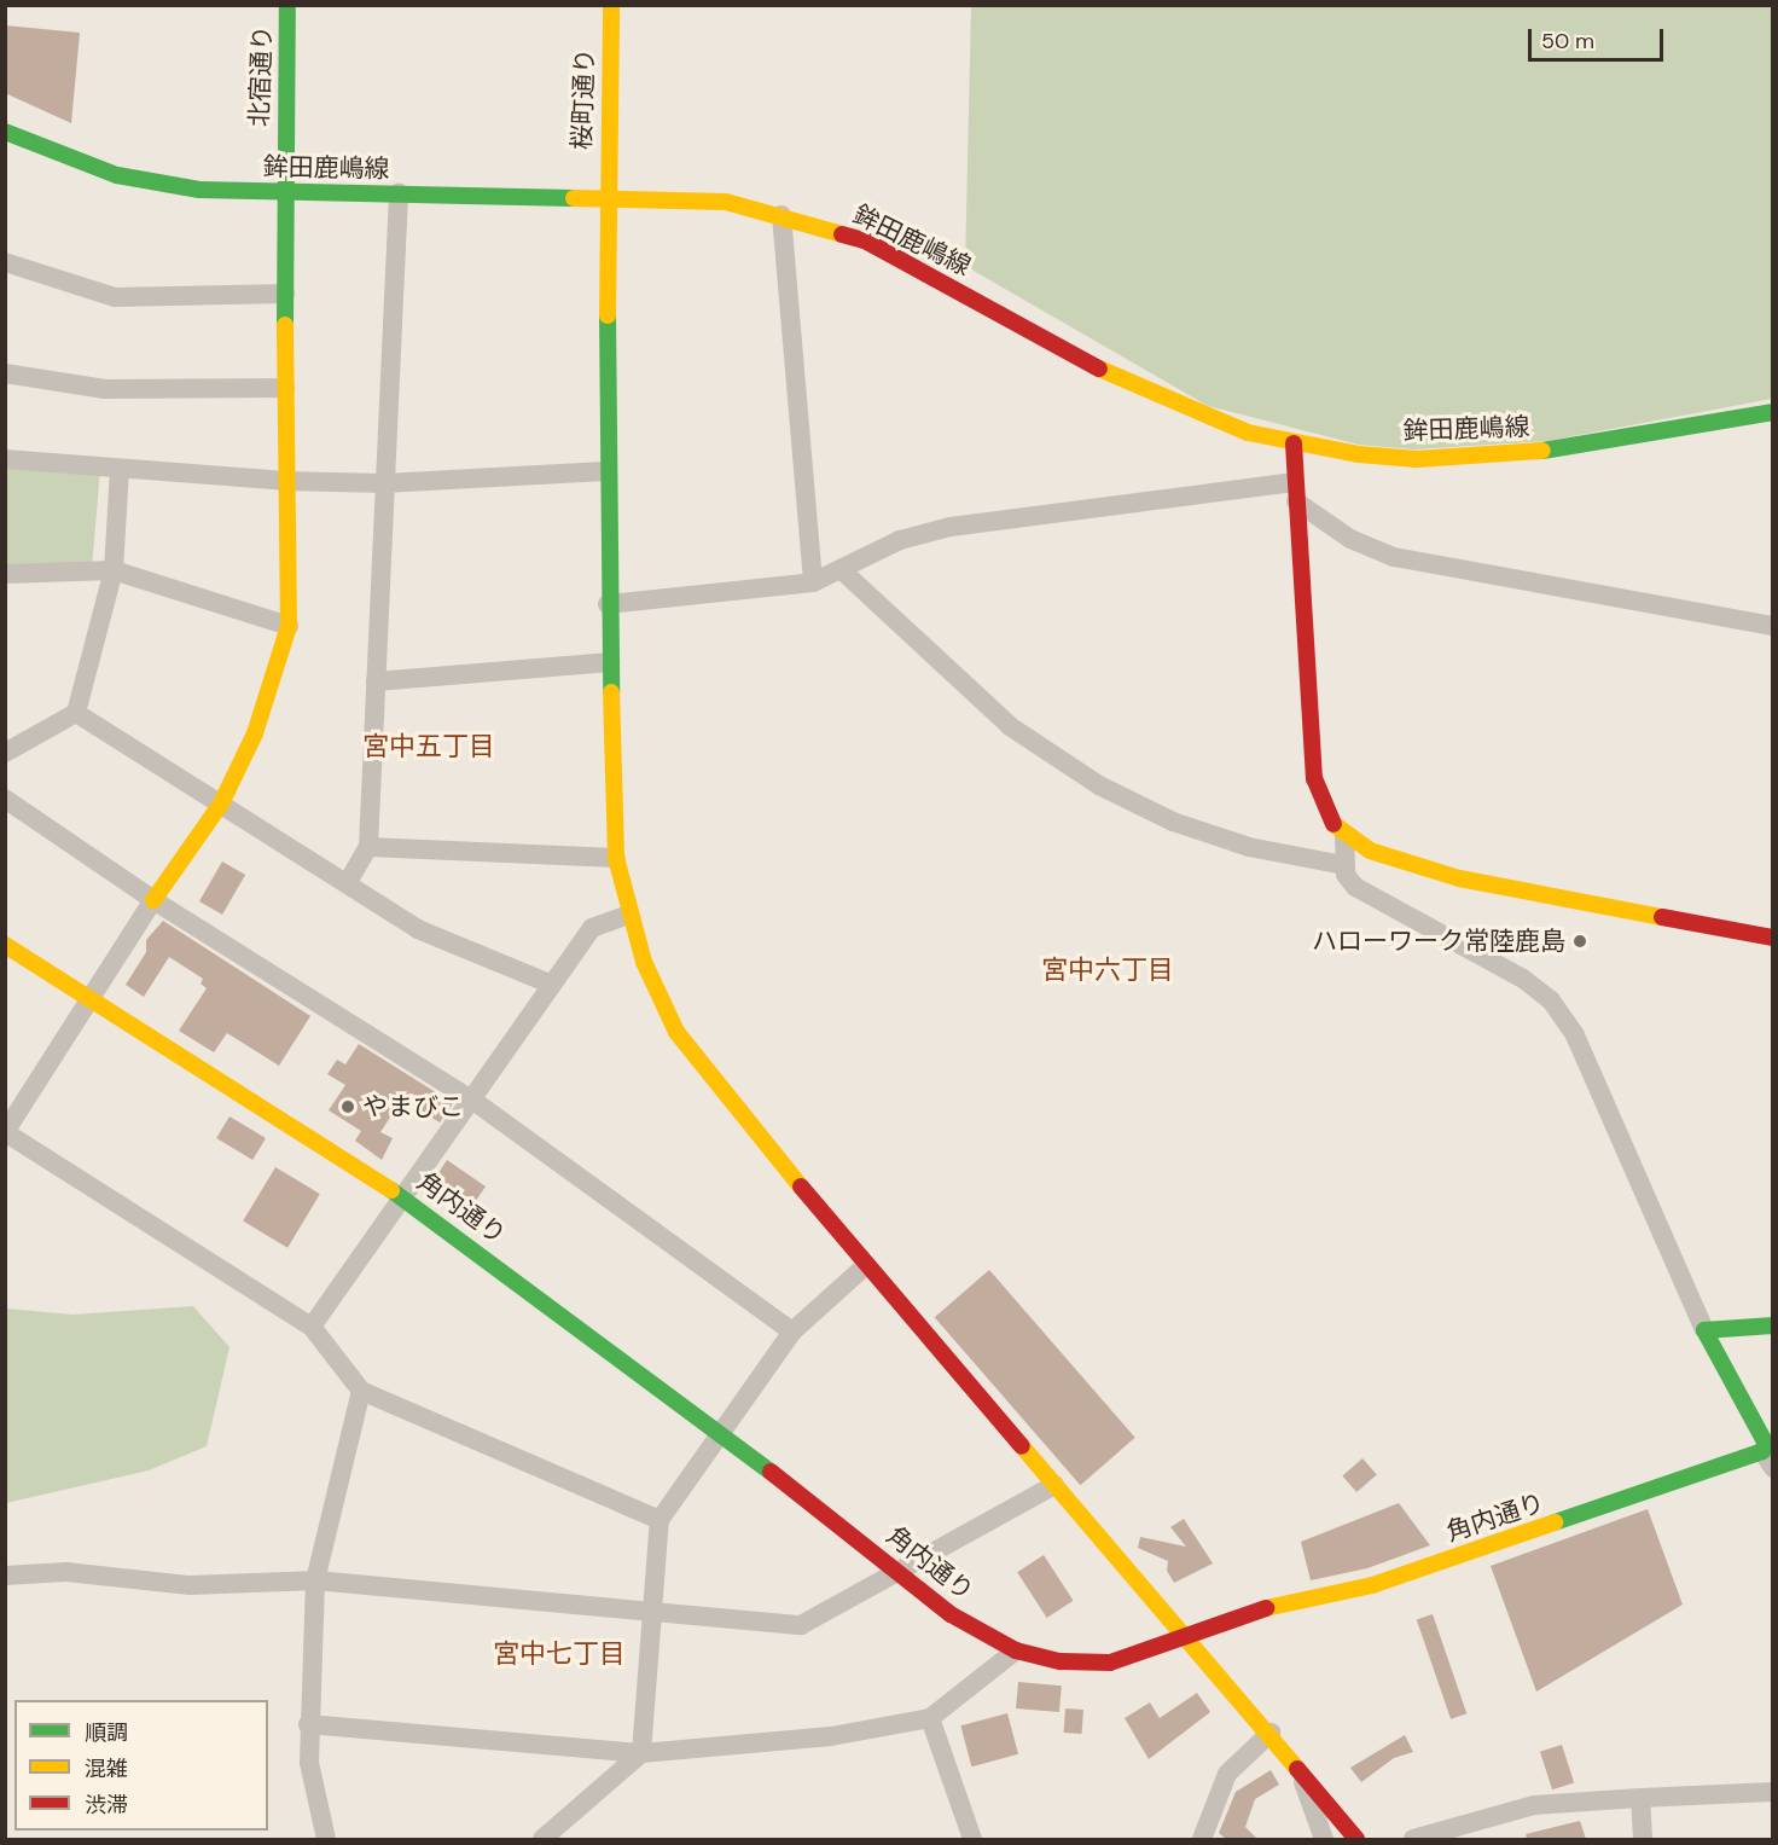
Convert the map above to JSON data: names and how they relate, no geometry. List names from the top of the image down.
{
  "streets": {
    "street": [
      "北宿通り",
      "桜町通り",
      "鉾田鹿嶋線",
      "角内通り"
    ]
  },
  "crossings": [
    ["北宿通り", "鉾田鹿嶋線"],
    ["桜町通り", "鉾田鹿嶋線"],
    ["桜町通り", "角内通り"]
  ],
  "districts": ["宮中五丁目", "宮中六丁目", "宮中七丁目"],
  "places": ["ハローワーク常陸鹿島", "やまびこ"],
  "legend": ["順調", "混雑", "渋滞"],
  "scale_bar": "50 m"
}
